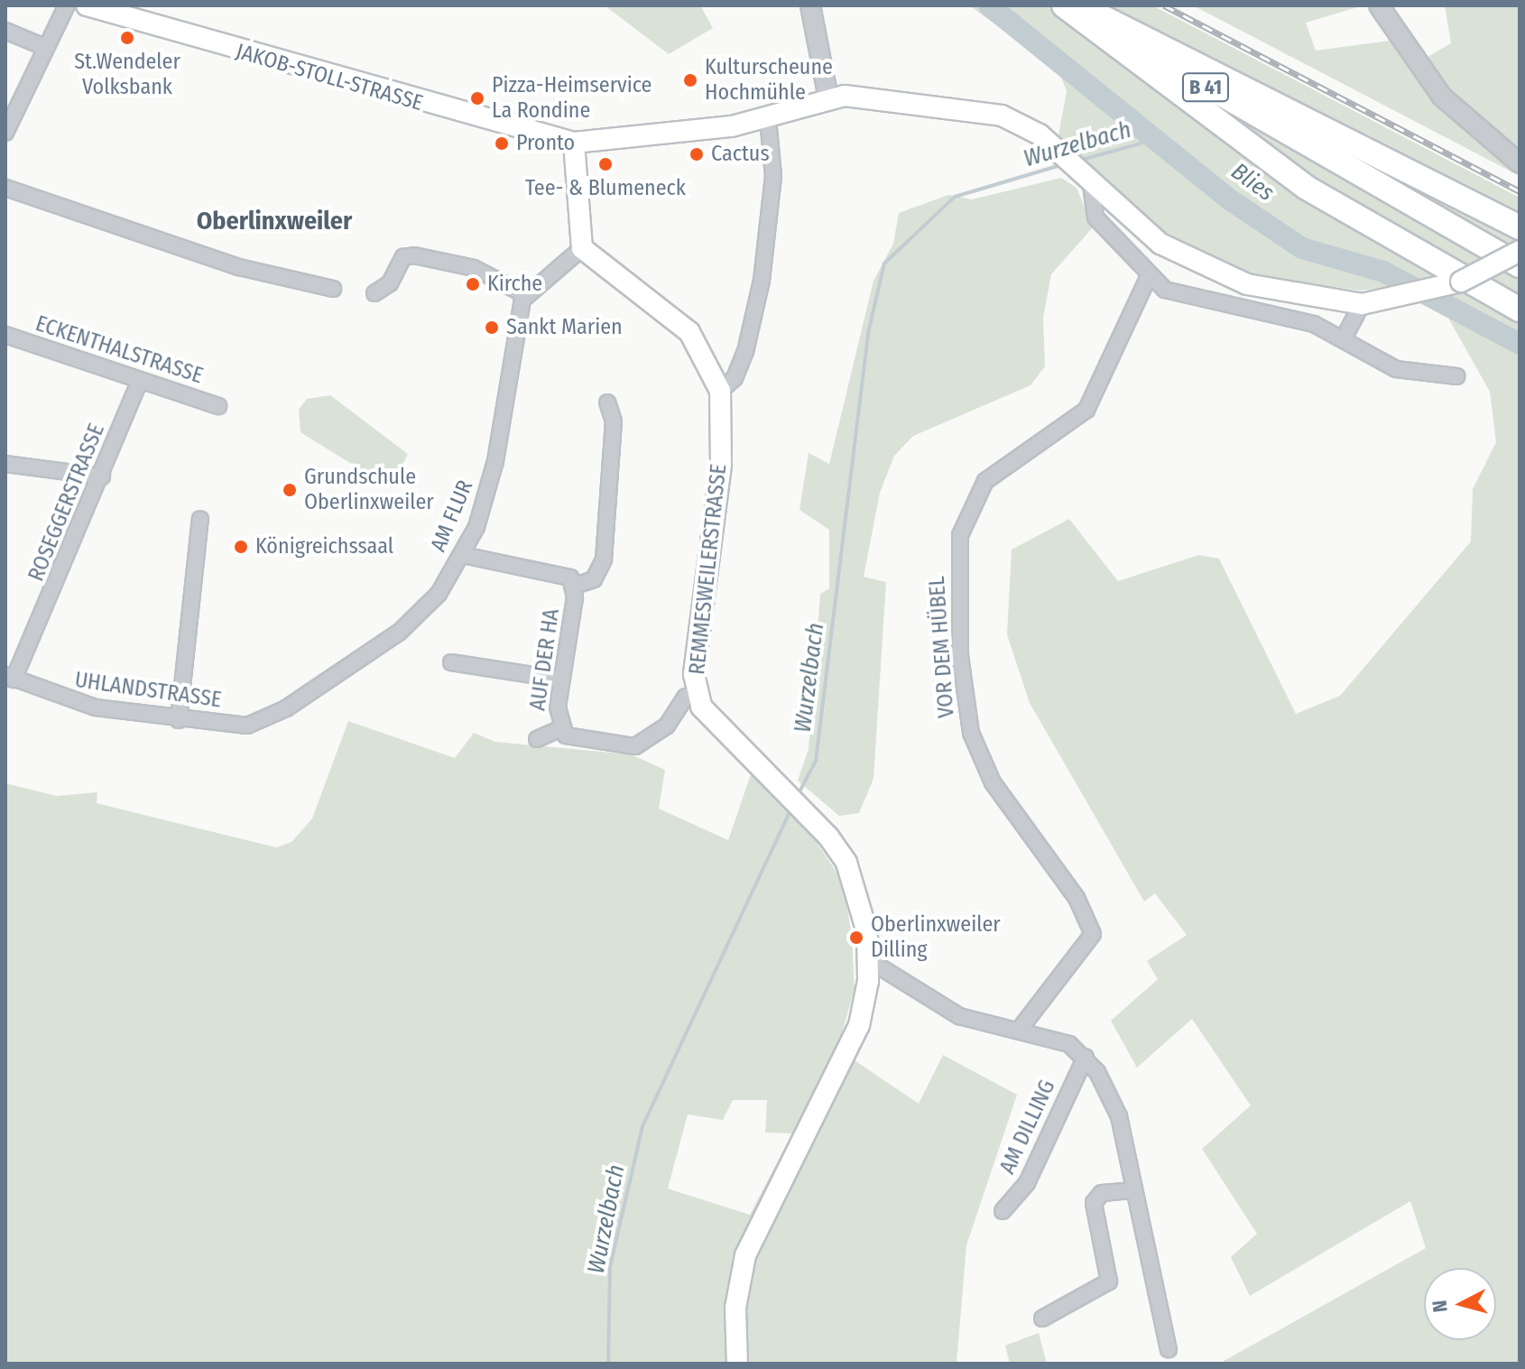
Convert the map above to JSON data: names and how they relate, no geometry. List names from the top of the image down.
{
  "streets": {
    "highway": ["B 41"],
    "main road": ["JAKOB-STOLL-STRASSE", "REMMESWEILERSTRASSE"],
    "street": [
      "ECKENTHALSTRASSE",
      "ROSEGGERSTRASSE",
      "AM FLUR",
      "VOR DEM HÜBEL",
      "AUF DER HA",
      "UHLANDSTRASSE",
      "AM DILLING"
    ]
  },
  "crossings": [
    ["ECKENTHALSTRASSE", "ROSEGGERSTRASSE"],
    ["ROSEGGERSTRASSE", "UHLANDSTRASSE"],
    ["AM FLUR", "AUF DER HA"],
    ["AM FLUR", "UHLANDSTRASSE"],
    ["REMMESWEILERSTRASSE", "AUF DER HA"]
  ],
  "districts": ["Oberlinxweiler"],
  "water": ["Wurzelbach", "Blies"],
  "places": [
    "St.Wendeler Volksbank",
    "Kulturscheune Hochmühle",
    "Pizza-Heimservice La Rondine",
    "Pronto",
    "Cactus",
    "Tee- & Blumeneck",
    "Kirche",
    "Sankt Marien",
    "Grundschule Oberlinxweiler",
    "Königreichssaal",
    "Oberlinxweiler Dilling"
  ],
  "north": "left"
}
